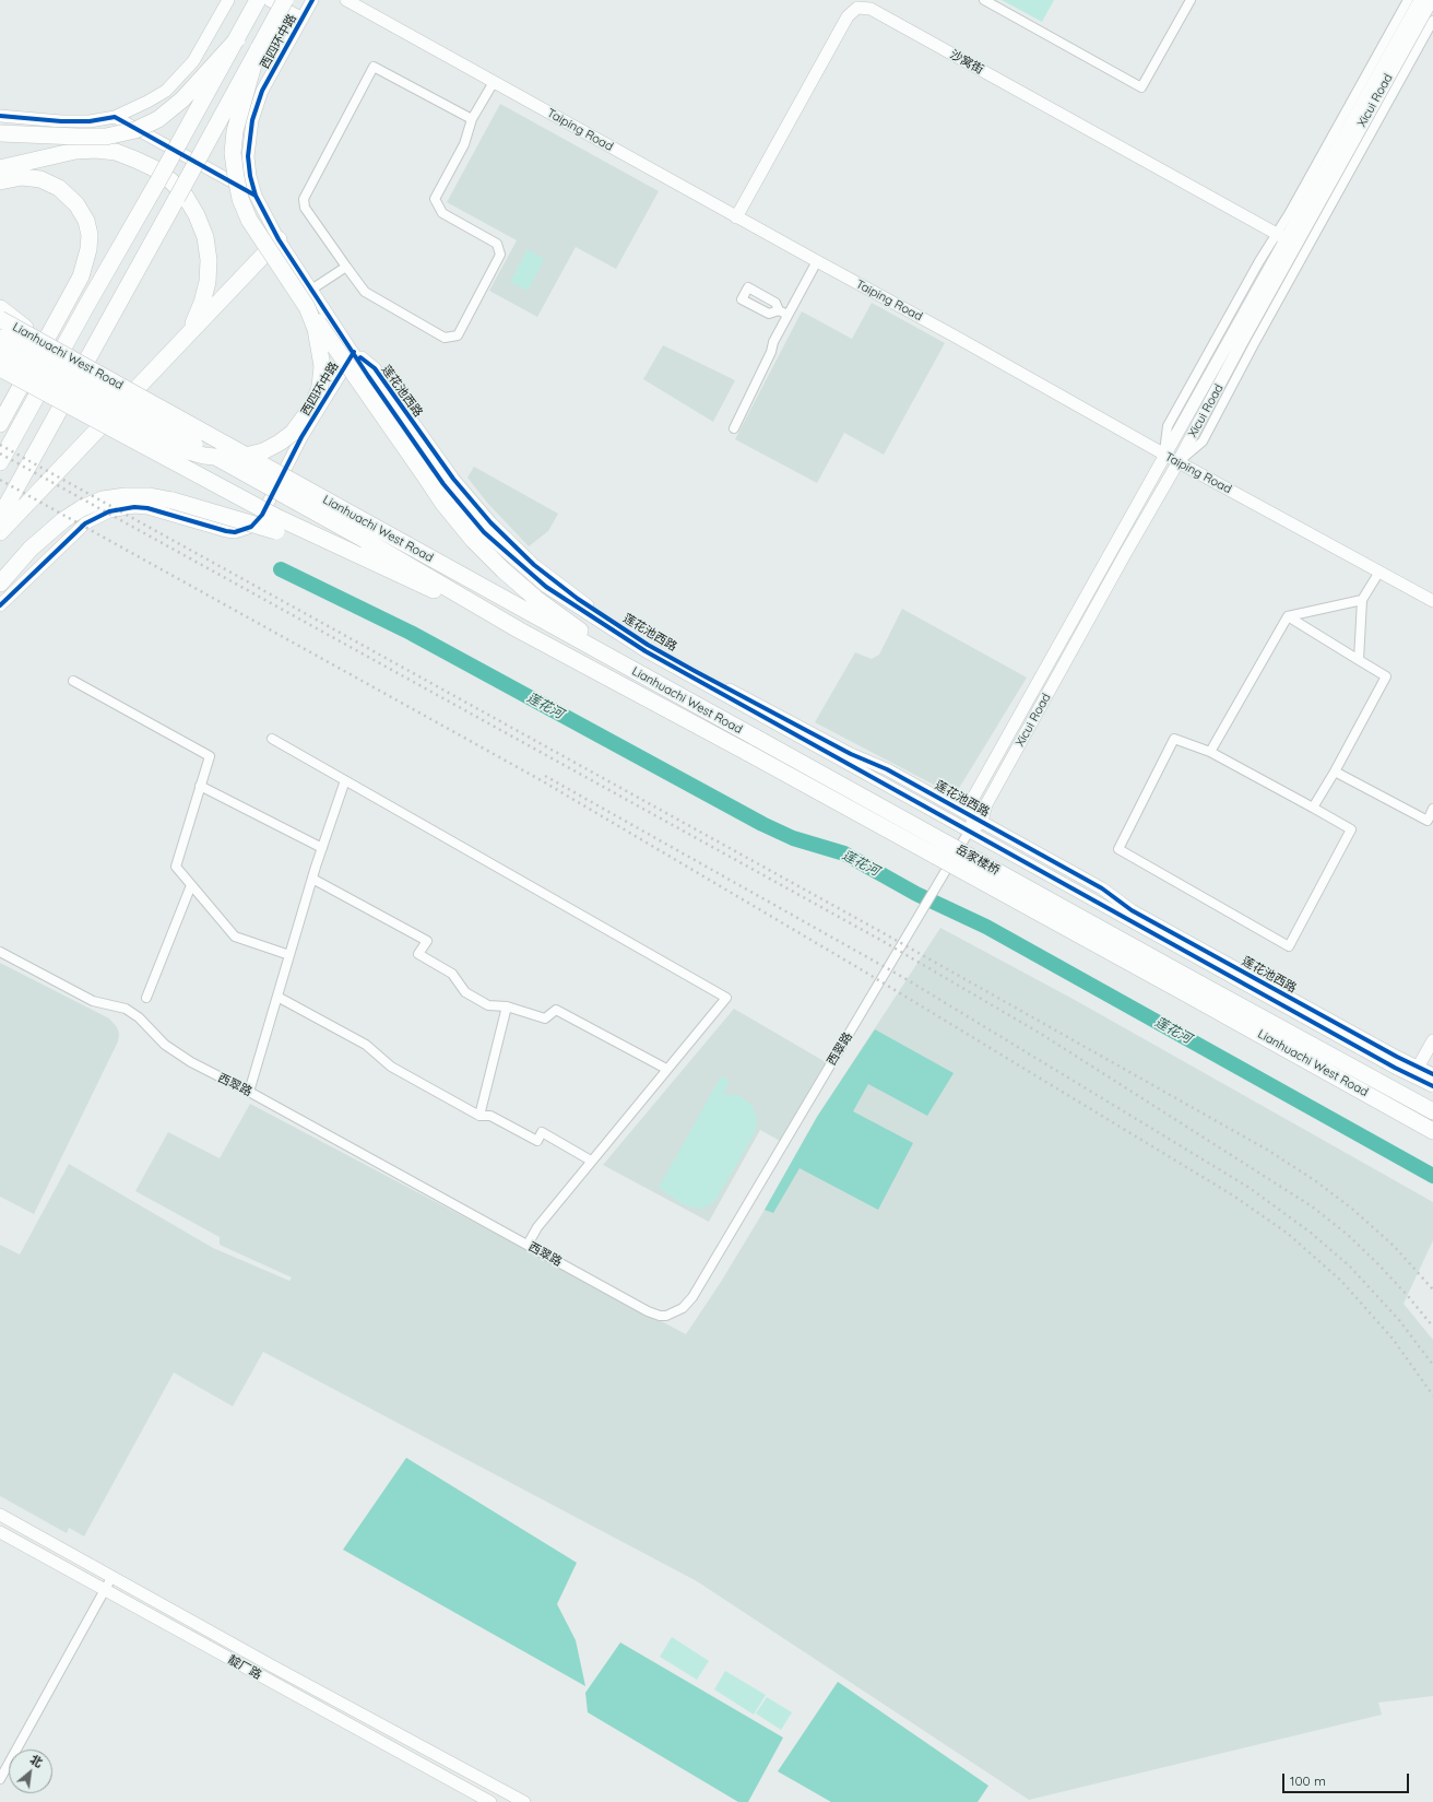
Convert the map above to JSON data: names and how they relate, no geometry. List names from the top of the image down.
{
  "streets": {
    "highway": ["西四环中路", "Lianhuachi West Road", "岳家楼桥"],
    "street": [
      "沙窝街",
      "Xicui Road",
      "Taiping Road",
      "莲花池西路",
      "西翠路",
      "靛厂路"
    ]
  },
  "crossings": [
    ["西四环中路", "莲花池西路"],
    ["沙窝街", "Xicui Road"],
    ["沙窝街", "Taiping Road"],
    ["Xicui Road", "Taiping Road"],
    ["Xicui Road", "莲花池西路"],
    ["Lianhuachi West Road", "岳家楼桥"],
    ["莲花池西路", "西翠路"]
  ],
  "water": ["莲花河"],
  "scale_bar": "100 m",
  "north": "top right"
}
